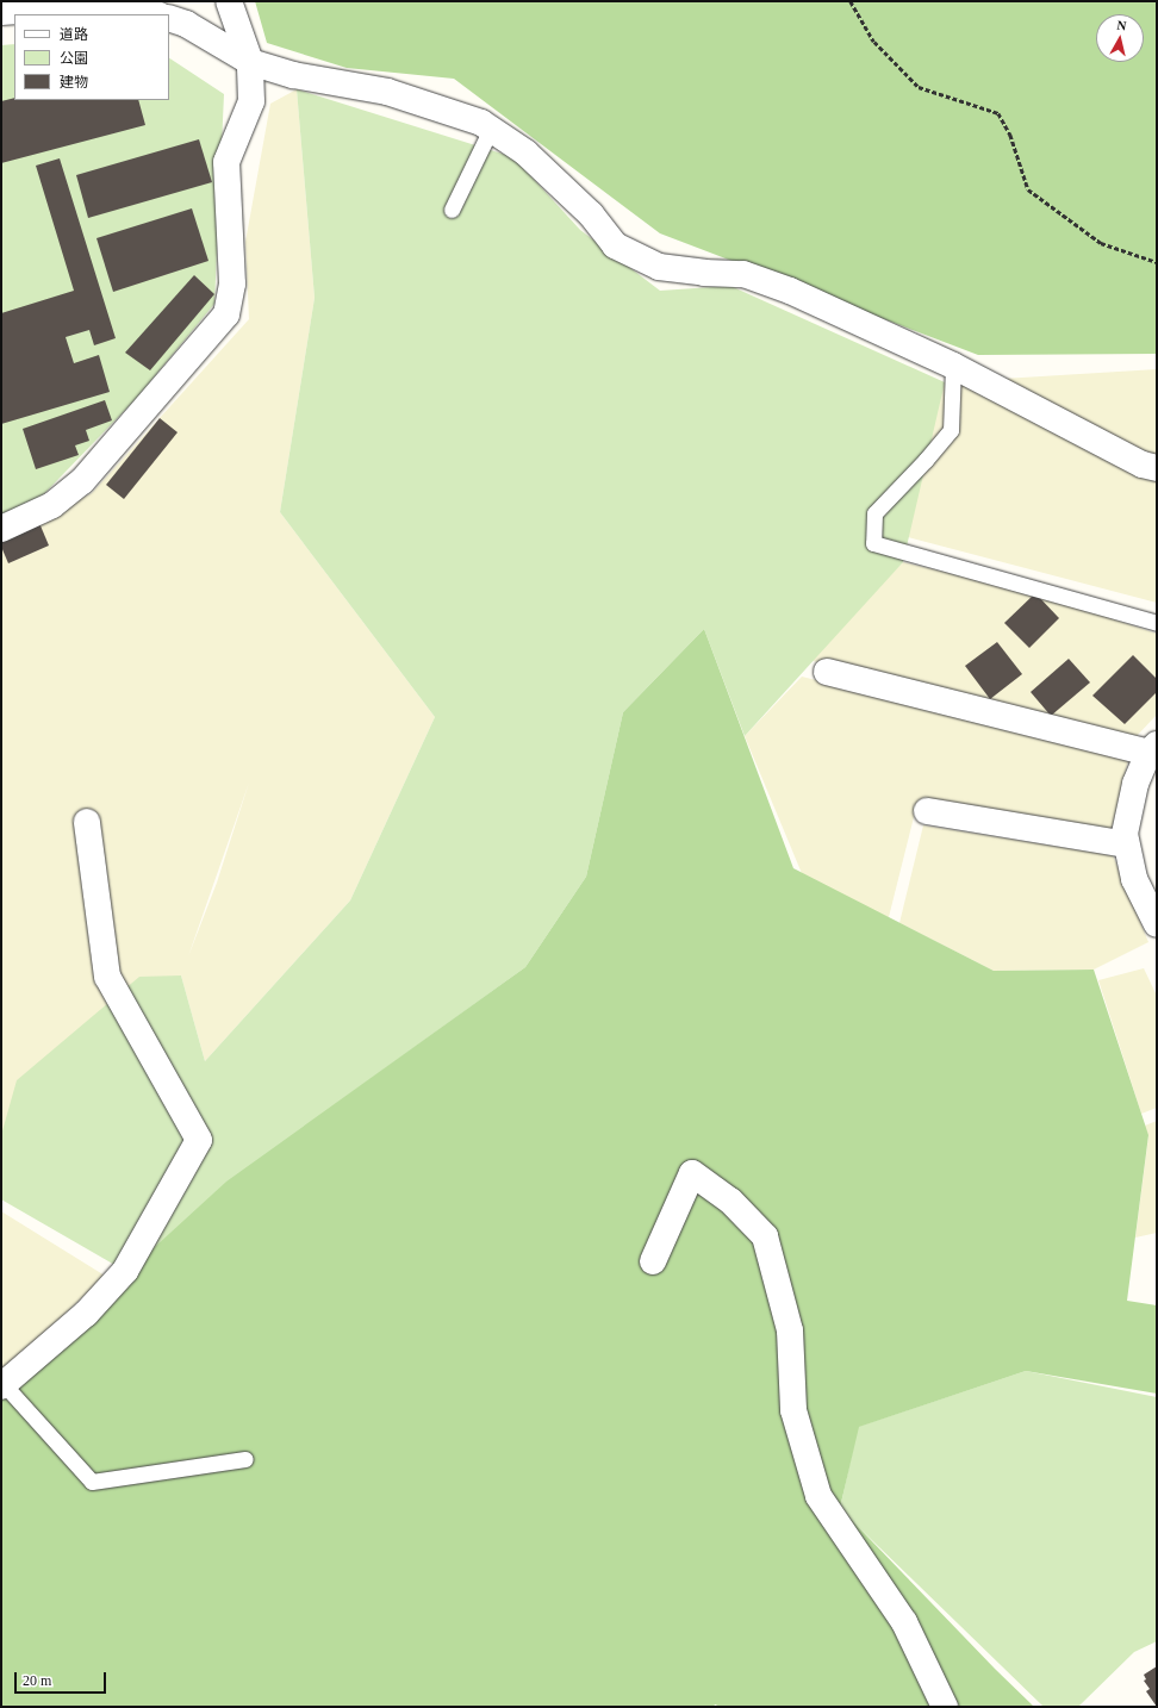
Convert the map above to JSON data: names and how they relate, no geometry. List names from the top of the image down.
{
  "legend": ["道路", "公園", "建物"],
  "scale_bar": "20 m",
  "north": "top"
}
